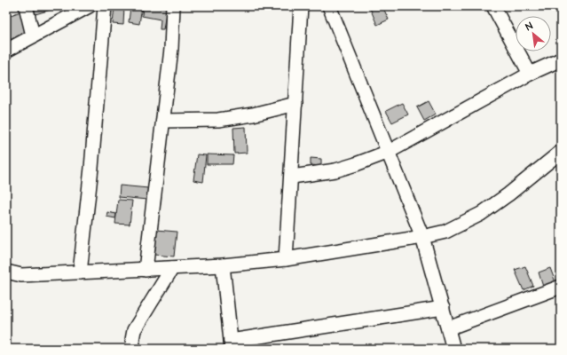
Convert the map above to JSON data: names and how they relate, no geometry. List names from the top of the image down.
{
  "north": "top left"
}
